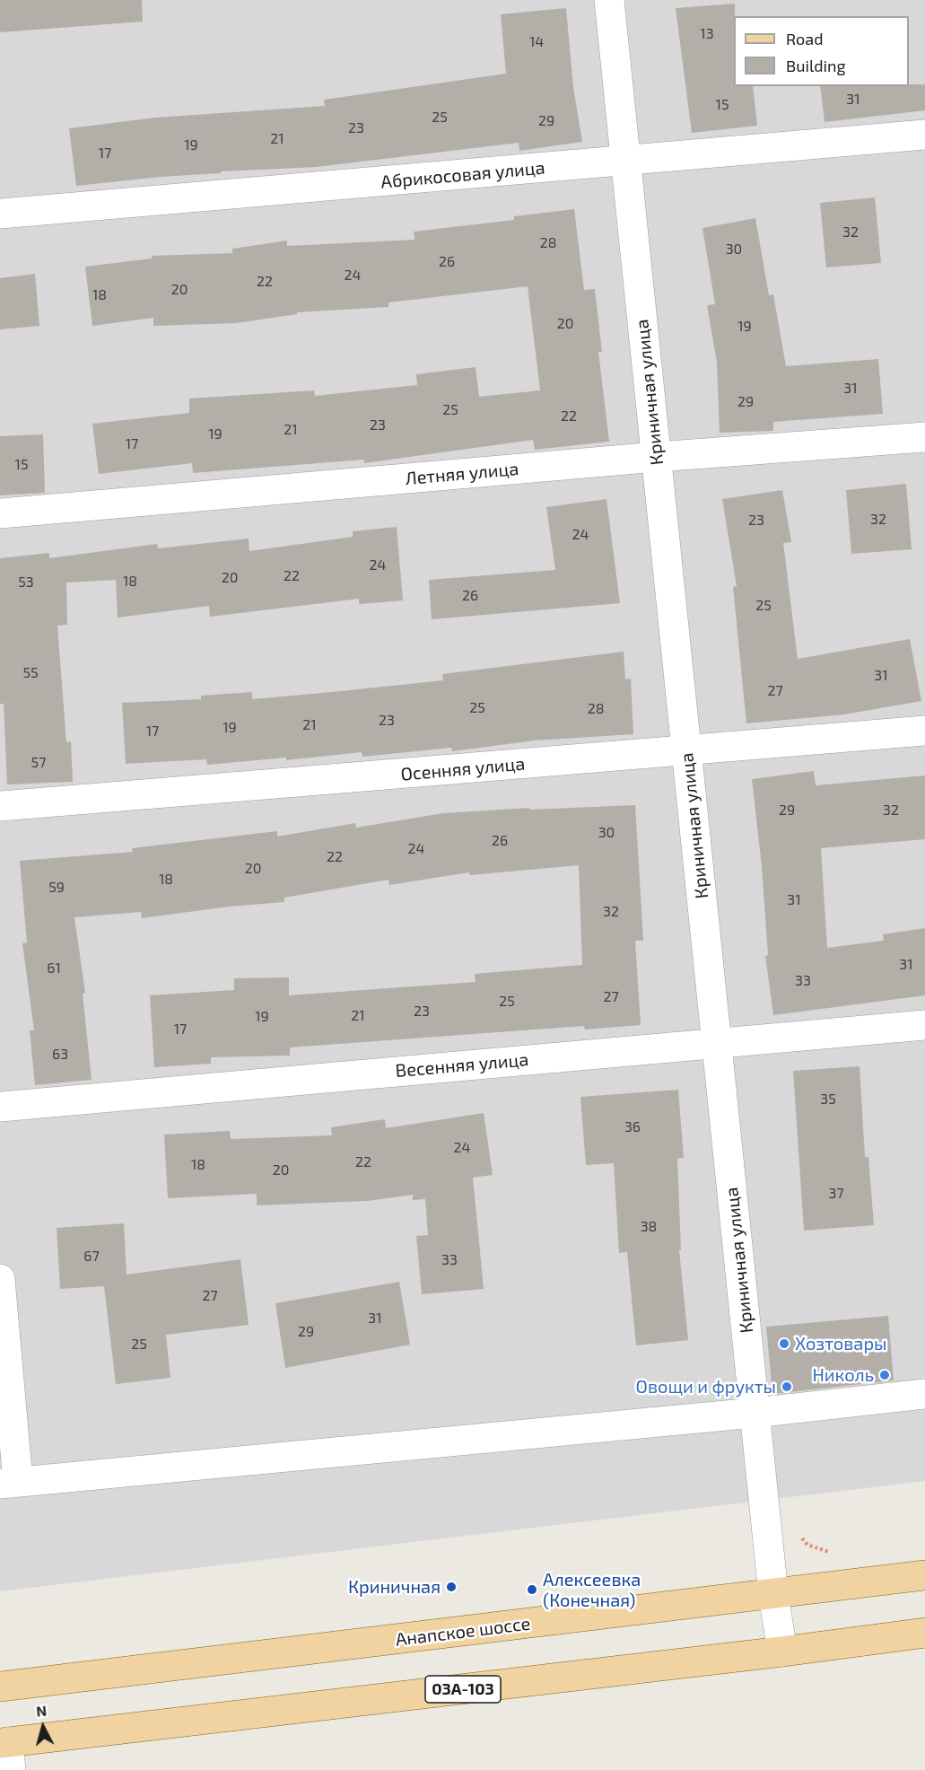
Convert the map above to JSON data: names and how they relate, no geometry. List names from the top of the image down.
{
  "streets": {
    "main road": ["Анапское шоссе", "03А-103"],
    "street": [
      "Абрикосовая улица",
      "Криничная улица",
      "Летняя улица",
      "Осенняя улица",
      "Весенняя улица"
    ]
  },
  "crossings": [
    ["Абрикосовая улица", "Криничная улица"],
    ["Криничная улица", "Летняя улица"],
    ["Криничная улица", "Осенняя улица"],
    ["Криничная улица", "Весенняя улица"],
    ["Криничная улица", "Анапское шоссе"],
    ["Криничная улица", "03А-103"]
  ],
  "places": [
    "Хозтовары",
    "Николь",
    "Овощи и фрукты",
    "Криничная",
    "Алексеевка (Конечная)"
  ],
  "house_numbers": [
    "13",
    "14",
    "31",
    "15",
    "25",
    "29",
    "23",
    "21",
    "19",
    "17",
    "32",
    "28",
    "30",
    "26",
    "24",
    "22",
    "20",
    "18",
    "20",
    "19",
    "31",
    "29",
    "25",
    "22",
    "23",
    "21",
    "19",
    "17",
    "15",
    "32",
    "23",
    "24",
    "24",
    "22",
    "20",
    "18",
    "53",
    "26",
    "25",
    "55",
    "31",
    "27",
    "25",
    "28",
    "23",
    "21",
    "19",
    "17",
    "57",
    "29",
    "32",
    "30",
    "26",
    "24",
    "22",
    "20",
    "18",
    "59",
    "31",
    "32",
    "31",
    "61",
    "33",
    "27",
    "25",
    "23",
    "21",
    "19",
    "17",
    "63",
    "35",
    "36",
    "24",
    "22",
    "18",
    "20",
    "37",
    "38",
    "67",
    "33",
    "27",
    "31",
    "29",
    "25"
  ],
  "legend": ["Road", "Building"],
  "north": "top"
}
